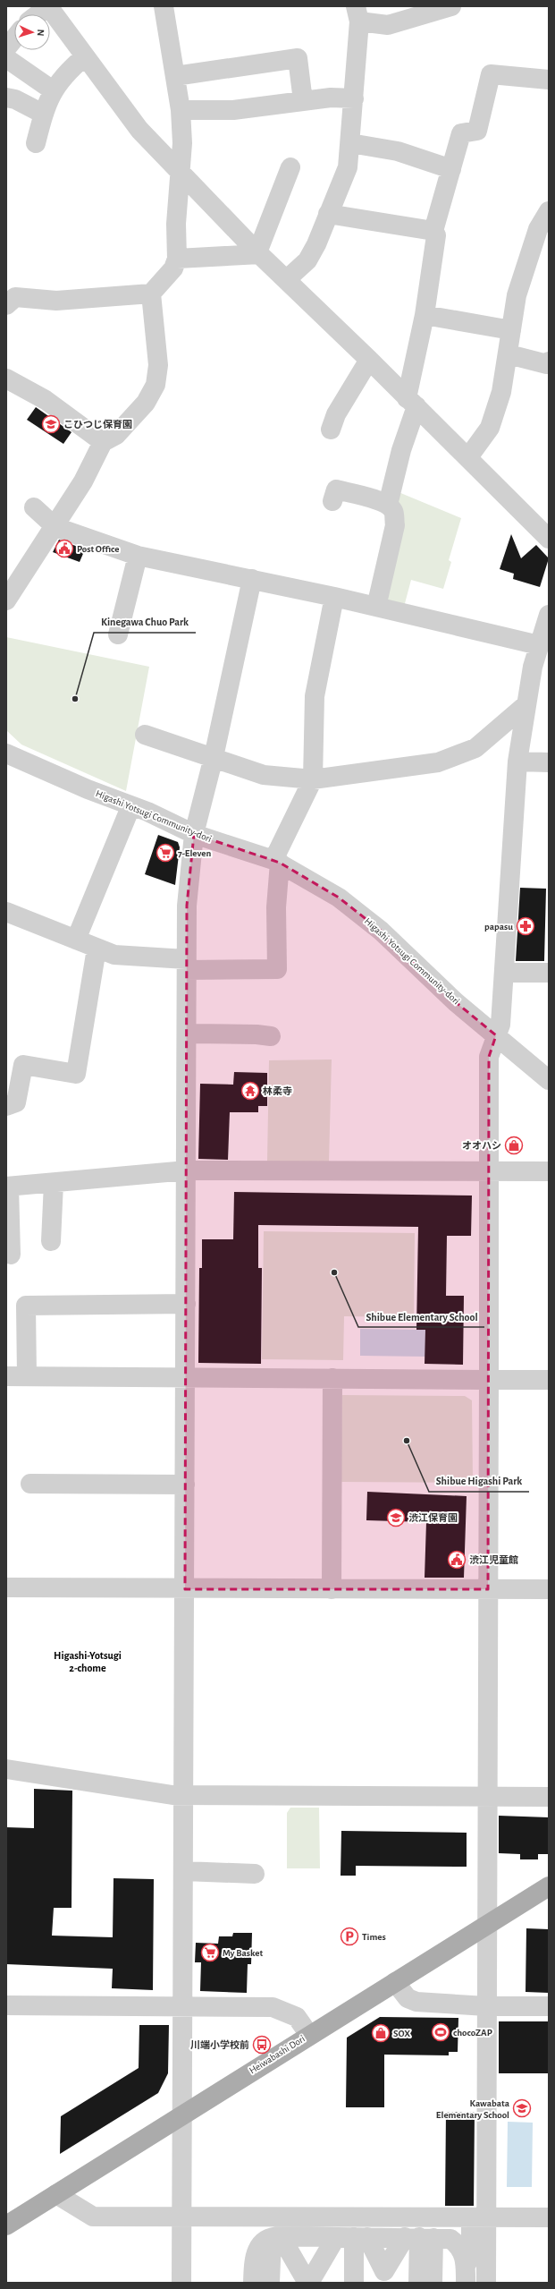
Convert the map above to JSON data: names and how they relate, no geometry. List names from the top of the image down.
{
  "streets": {
    "main road": ["Heiwabashi Dori"],
    "street": ["Higashi Yotsugi Community-dori"]
  },
  "districts": ["Higashi-Yotsugi 2-chome"],
  "places": {
    "school or university": ["こひつじ保育園", "渋江保育園", "Kawabata Elementary School"],
    "public building": ["Post Office", "渋江児童館"],
    "other": ["Kinegawa Chuo Park", "Shibue Elementary School", "Shibue Higashi Park"],
    "supermarket": ["7-Eleven", "My Basket"],
    "pharmacy": ["papasu"],
    "temple": ["林柔寺"],
    "shop": ["オオハシ", "SOX"],
    "parking": ["Times"],
    "sports": ["chocoZAP"],
    "bus stop": ["川端小学校前"]
  },
  "north": "right"
}
